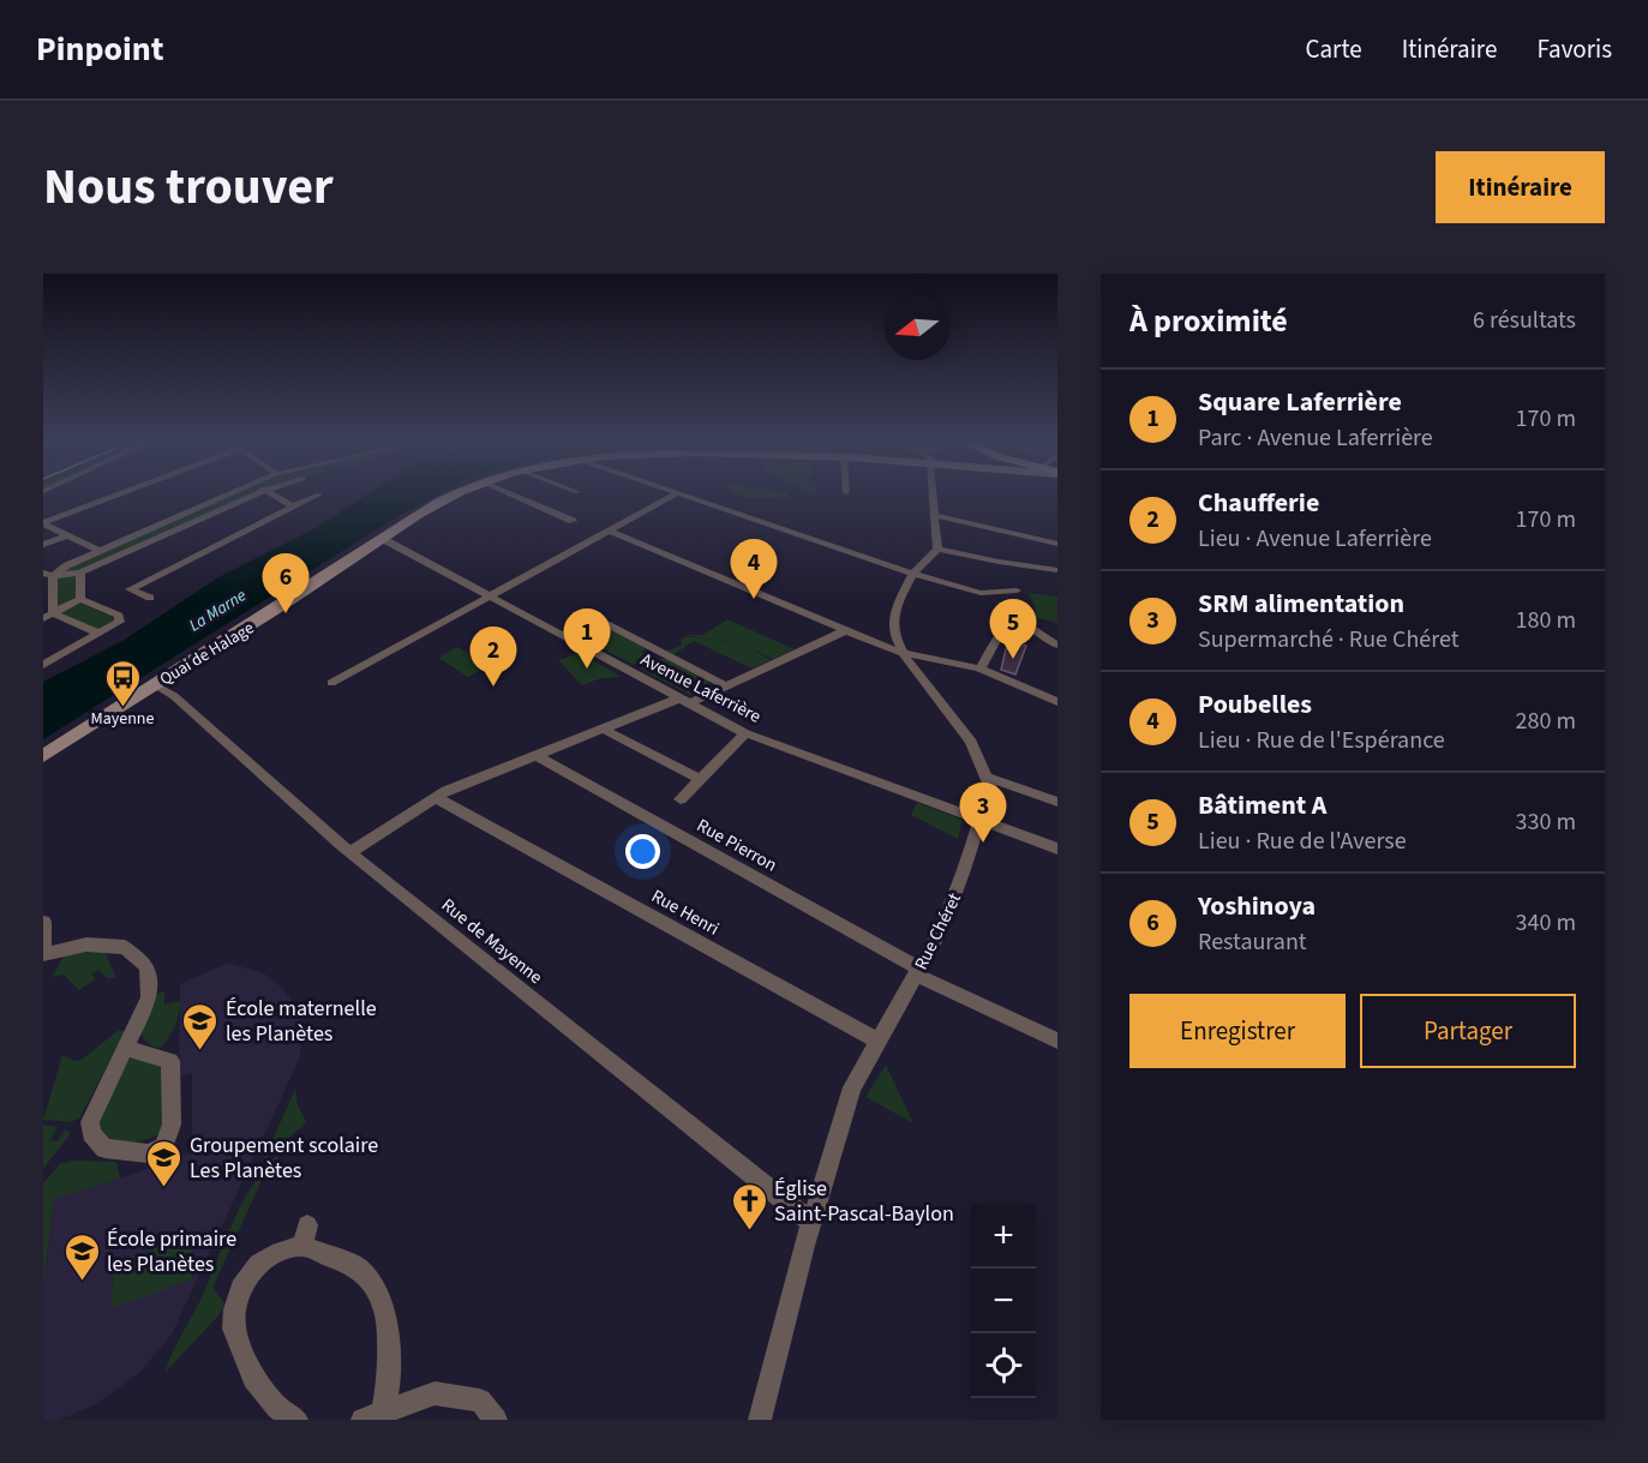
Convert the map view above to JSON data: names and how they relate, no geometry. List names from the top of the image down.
{
  "streets": {
    "street": [
      "Quai de Halage",
      "Avenue Laferrière",
      "Rue Pierron",
      "Rue Henri",
      "Rue Chéret",
      "Rue de Mayenne"
    ]
  },
  "crossings": [
    ["Quai de Halage", "Avenue Laferrière"],
    ["Quai de Halage", "Rue de Mayenne"],
    ["Avenue Laferrière", "Rue Chéret"],
    ["Rue Pierron", "Rue Chéret"],
    ["Rue Henri", "Rue Chéret"],
    ["Rue Chéret", "Rue de Mayenne"]
  ],
  "water": ["La Marne"],
  "places": {
    "bus stop": ["Mayenne"],
    "school or university": ["École maternelle les Planètes", "Groupement scolaire Les Planètes", "École primaire les Planètes"],
    "church": ["Église Saint-Pascal-Baylon"]
  },
  "north": "left",
  "page": {
    "header": "Pinpoint",
    "nav": ["Carte", "Itinéraire", "Favoris"],
    "title": "Nous trouver",
    "buttons": [
      "Itinéraire",
      ["Enregistrer", "Partager"]
    ],
    "heading": ["À proximité", "6 résultats"],
    "list": [
      {
        "mark": "1",
        "name": "Square Laferrière",
        "note": "Parc · Avenue Laferrière",
        "value": "170 m"
      },
      {
        "mark": "2",
        "name": "Chaufferie",
        "note": "Lieu · Avenue Laferrière",
        "value": "170 m"
      },
      {
        "mark": "3",
        "name": "SRM alimentation",
        "note": "Supermarché · Rue Chéret",
        "value": "180 m"
      },
      {
        "mark": "4",
        "name": "Poubelles",
        "note": "Lieu · Rue de l'Espérance",
        "value": "280 m"
      },
      {
        "mark": "5",
        "name": "Bâtiment A",
        "note": "Lieu · Rue de l'Averse",
        "value": "330 m"
      },
      {
        "mark": "6",
        "name": "Yoshinoya",
        "note": "Restaurant",
        "value": "340 m"
      }
    ],
    "pins": [
      "4",
      "6",
      "5",
      "1",
      "2",
      "3"
    ],
    "map_buttons": ["+", "−"]
  }
}
